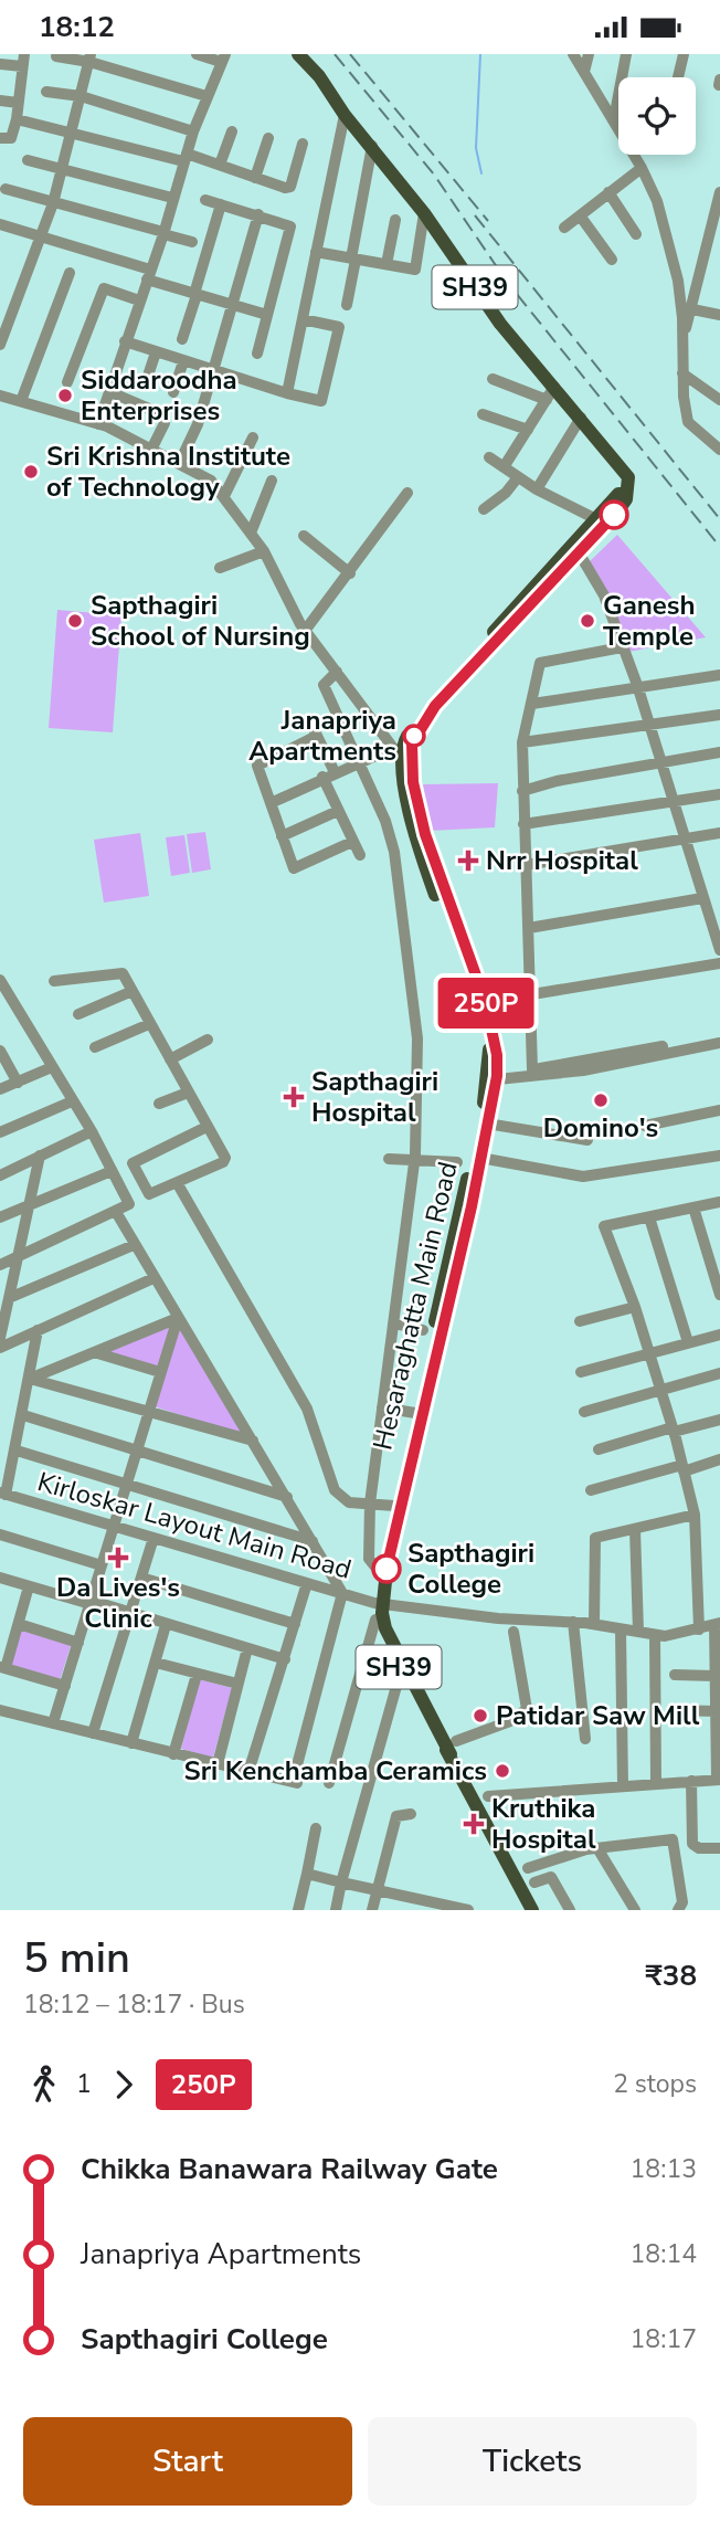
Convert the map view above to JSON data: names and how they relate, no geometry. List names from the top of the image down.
{
  "streets": {
    "main road": ["SH39", "Hesaraghatta Main Road"],
    "street": ["Kirloskar Layout Main Road"]
  },
  "crossings": [
    ["SH39", "Hesaraghatta Main Road"],
    ["SH39", "Kirloskar Layout Main Road"]
  ],
  "places": {
    "other": [
      "Siddaroodha Enterprises",
      "Sri Krishna Institute of Technology",
      "Sapthagiri School of Nursing",
      "Ganesh Temple",
      "Janapriya Apartments",
      "Domino's",
      "Sapthagiri College",
      "Patidar Saw Mill",
      "Sri Kenchamba Ceramics"
    ],
    "health": [
      "Nrr Hospital",
      "Sapthagiri Hospital",
      "Da Lives's Clinic",
      "Kruthika Hospital"
    ]
  },
  "lines": ["bus line 250P"],
  "page": {
    "status": "18:12",
    "on_map": "250P",
    "heading": ["5 min", "18:12 – 18:17 · Bus", "₹38"],
    "legs": ["1", "250P", "2 stops"],
    "list": [
      {
        "name": "Chikka Banawara Railway Gate",
        "value": "18:13"
      },
      {
        "name": "Janapriya Apartments",
        "value": "18:14"
      },
      {
        "name": "Sapthagiri College",
        "value": "18:17"
      }
    ],
    "buttons": ["Start", "Tickets"]
  }
}
